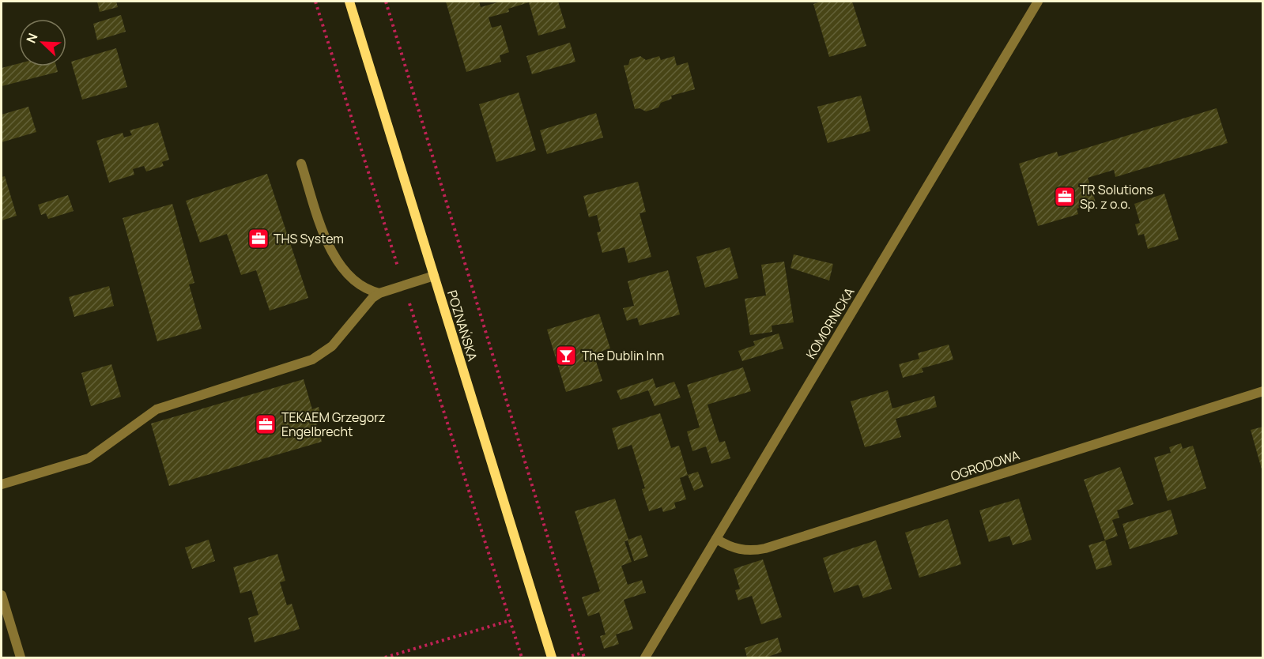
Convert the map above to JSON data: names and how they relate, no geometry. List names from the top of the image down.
{
  "streets": {
    "main road": ["POZNAŃSKA"],
    "street": ["KOMORNICKA", "OGRODOWA"]
  },
  "crossings": [
    ["KOMORNICKA", "OGRODOWA"]
  ],
  "places": {
    "office": ["TR Solutions Sp. z o.o.", "THS System", "TEKAEM Grzegorz Engelbrecht"],
    "bar": ["The Dublin Inn"]
  },
  "north": "top left"
}
